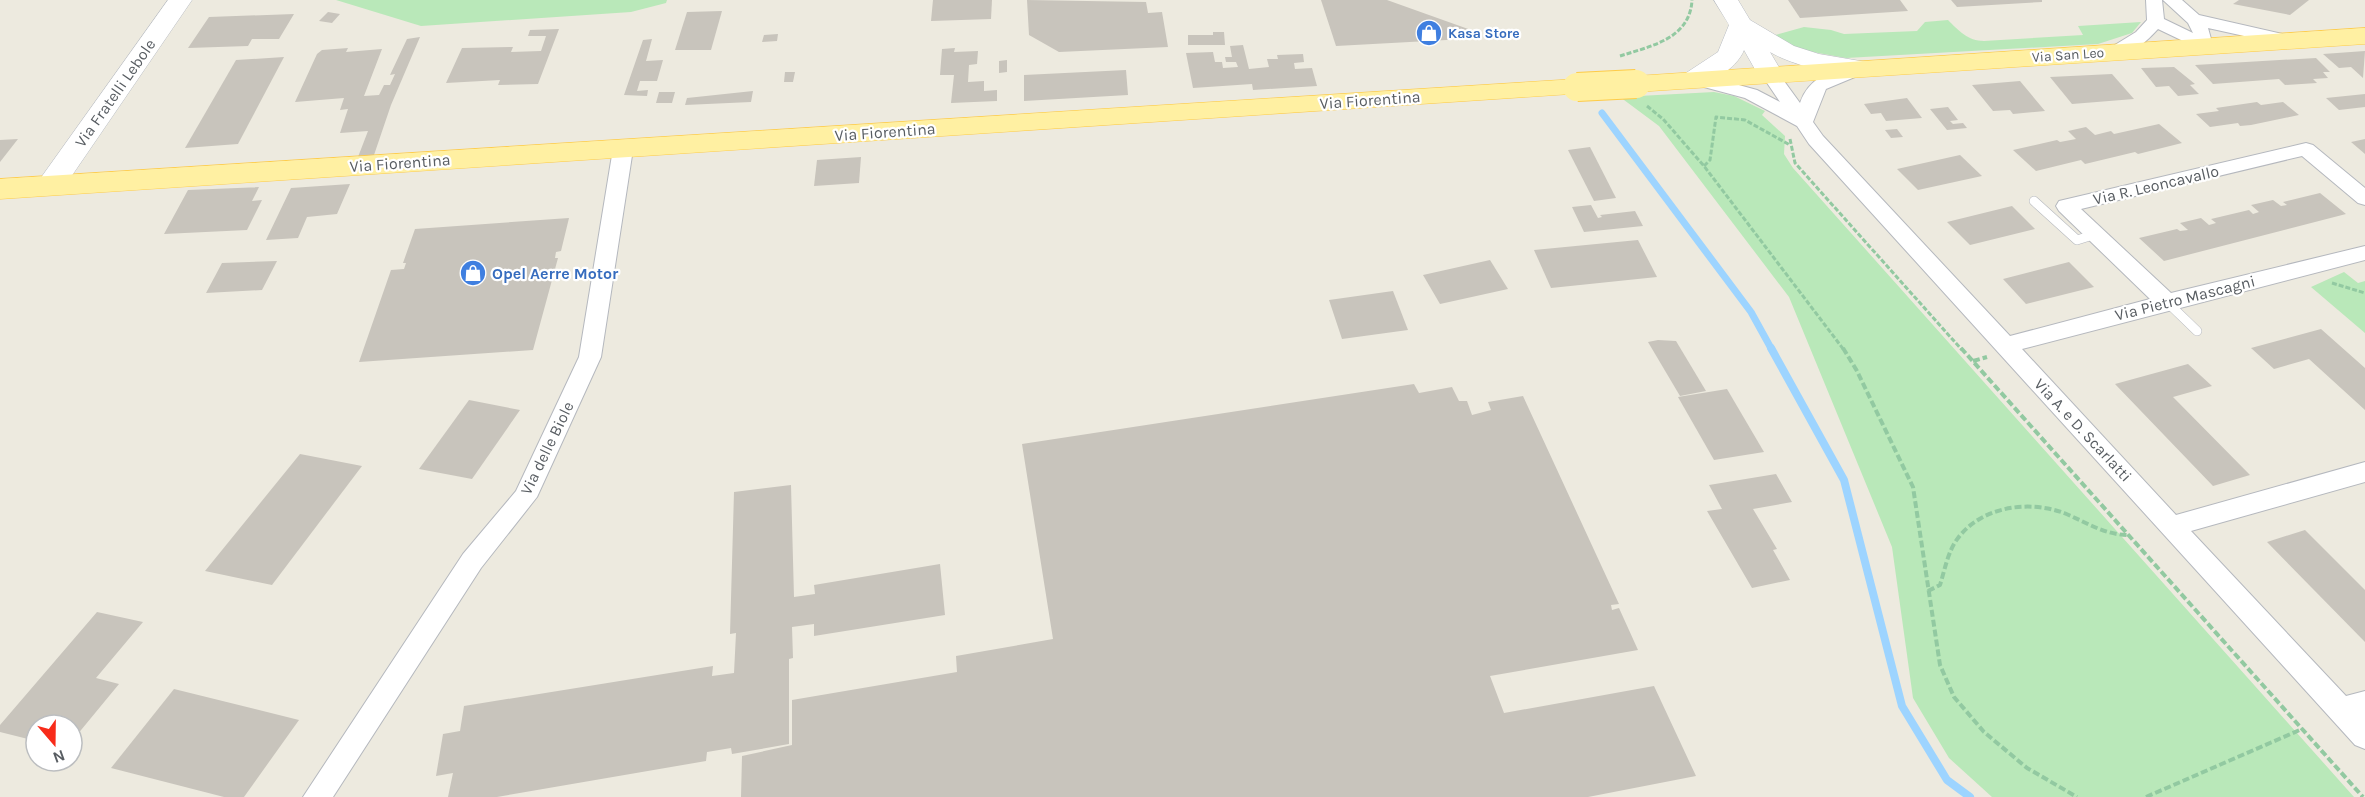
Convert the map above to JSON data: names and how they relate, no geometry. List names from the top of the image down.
{
  "streets": {
    "main road": ["Via San Leo", "Via Fiorentina"],
    "street": [
      "Via Fratelli Lebole",
      "Via R. Leoncavallo",
      "Via Pietro Mascagni",
      "Via A. e D. Scarlatti",
      "Via delle Biole"
    ]
  },
  "crossings": [
    ["Via San Leo", "Via Fiorentina"],
    ["Via San Leo", "Via A. e D. Scarlatti"],
    ["Via Fratelli Lebole", "Via Fiorentina"],
    ["Via Fiorentina", "Via A. e D. Scarlatti"],
    ["Via Fiorentina", "Via delle Biole"],
    ["Via R. Leoncavallo", "Via Pietro Mascagni"],
    ["Via Pietro Mascagni", "Via A. e D. Scarlatti"]
  ],
  "places": {
    "shop": ["Kasa Store", "Opel Aerre Motor"]
  },
  "north": "bottom"
}
